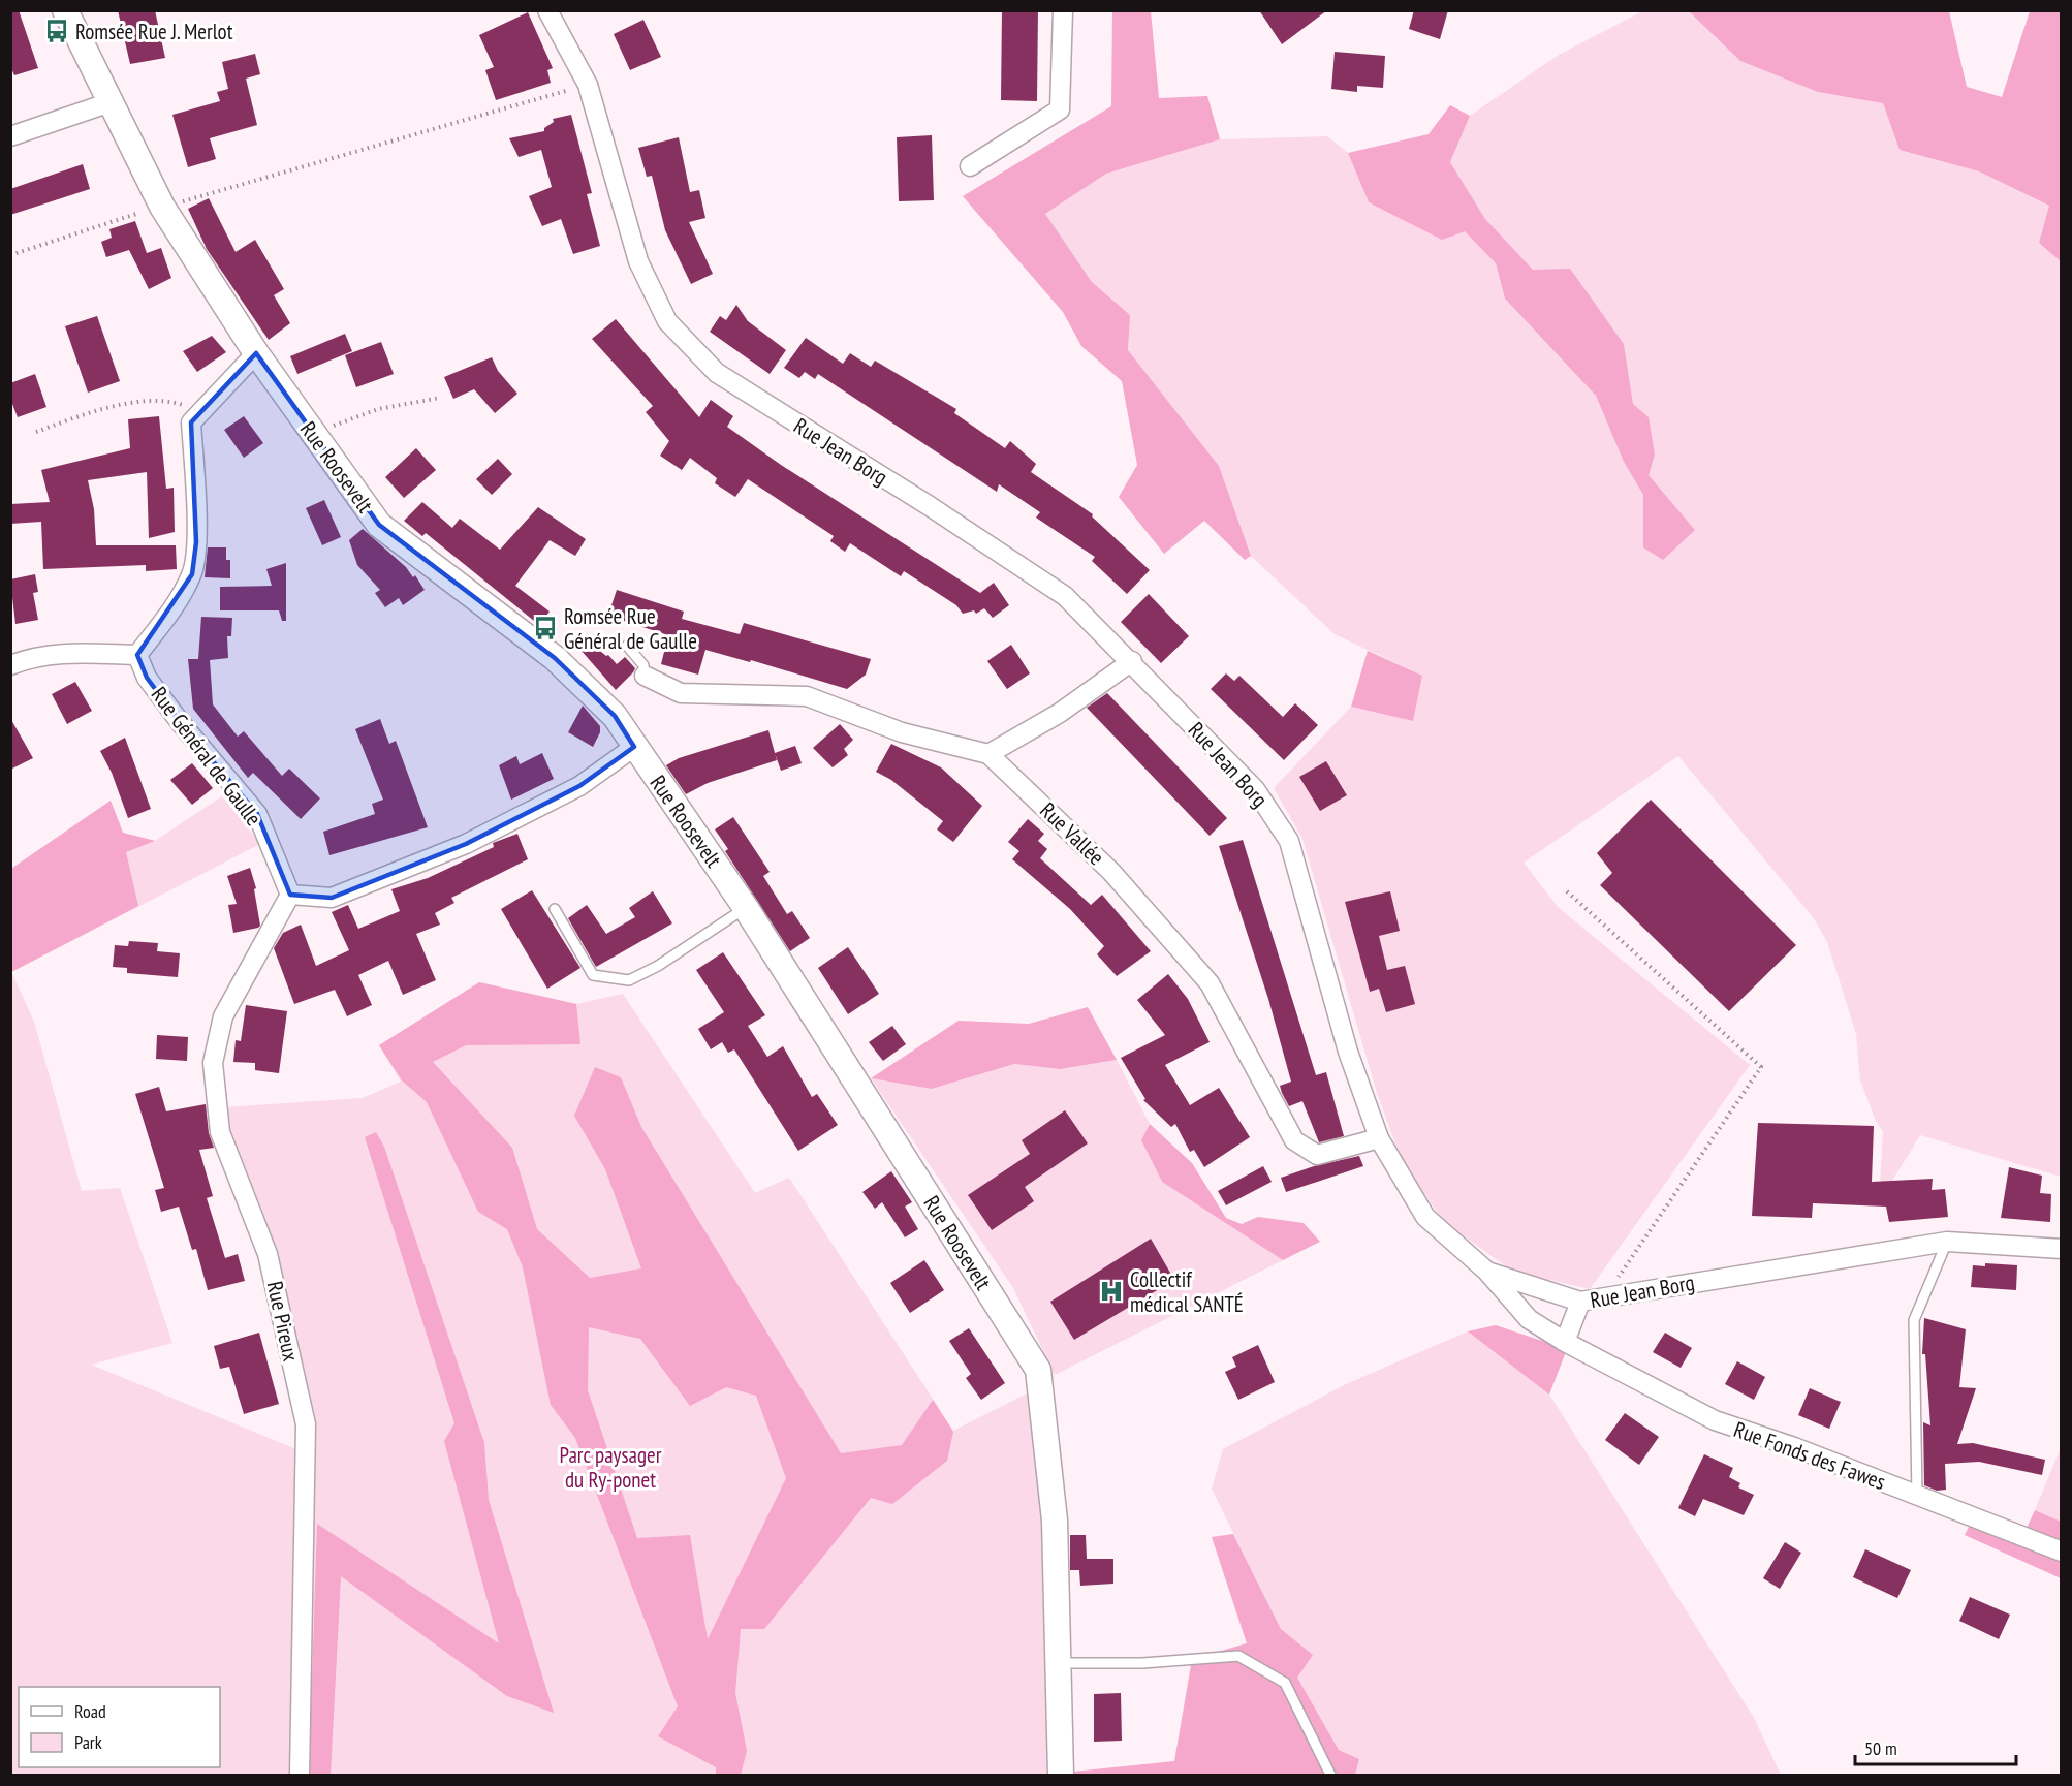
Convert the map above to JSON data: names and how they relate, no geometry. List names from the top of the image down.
{
  "streets": {
    "main road": ["Rue Roosevelt"],
    "street": [
      "Rue Jean Borg",
      "Rue Général de Gaulle",
      "Rue Vallée",
      "Rue Pireux",
      "Rue Fonds des Fawes"
    ]
  },
  "crossings": [
    ["Rue Jean Borg", "Rue Vallée"],
    ["Rue Jean Borg", "Rue Fonds des Fawes"],
    ["Rue Général de Gaulle", "Rue Pireux"]
  ],
  "parks": ["Parc paysager du Ry-ponet"],
  "places": {
    "bus stop": ["Romsée Rue J. Merlot", "Romsée Rue Général de Gaulle"],
    "hospital": ["Collectif médical SANTÉ"]
  },
  "legend": ["Road", "Park"],
  "scale_bar": "50 m"
}
